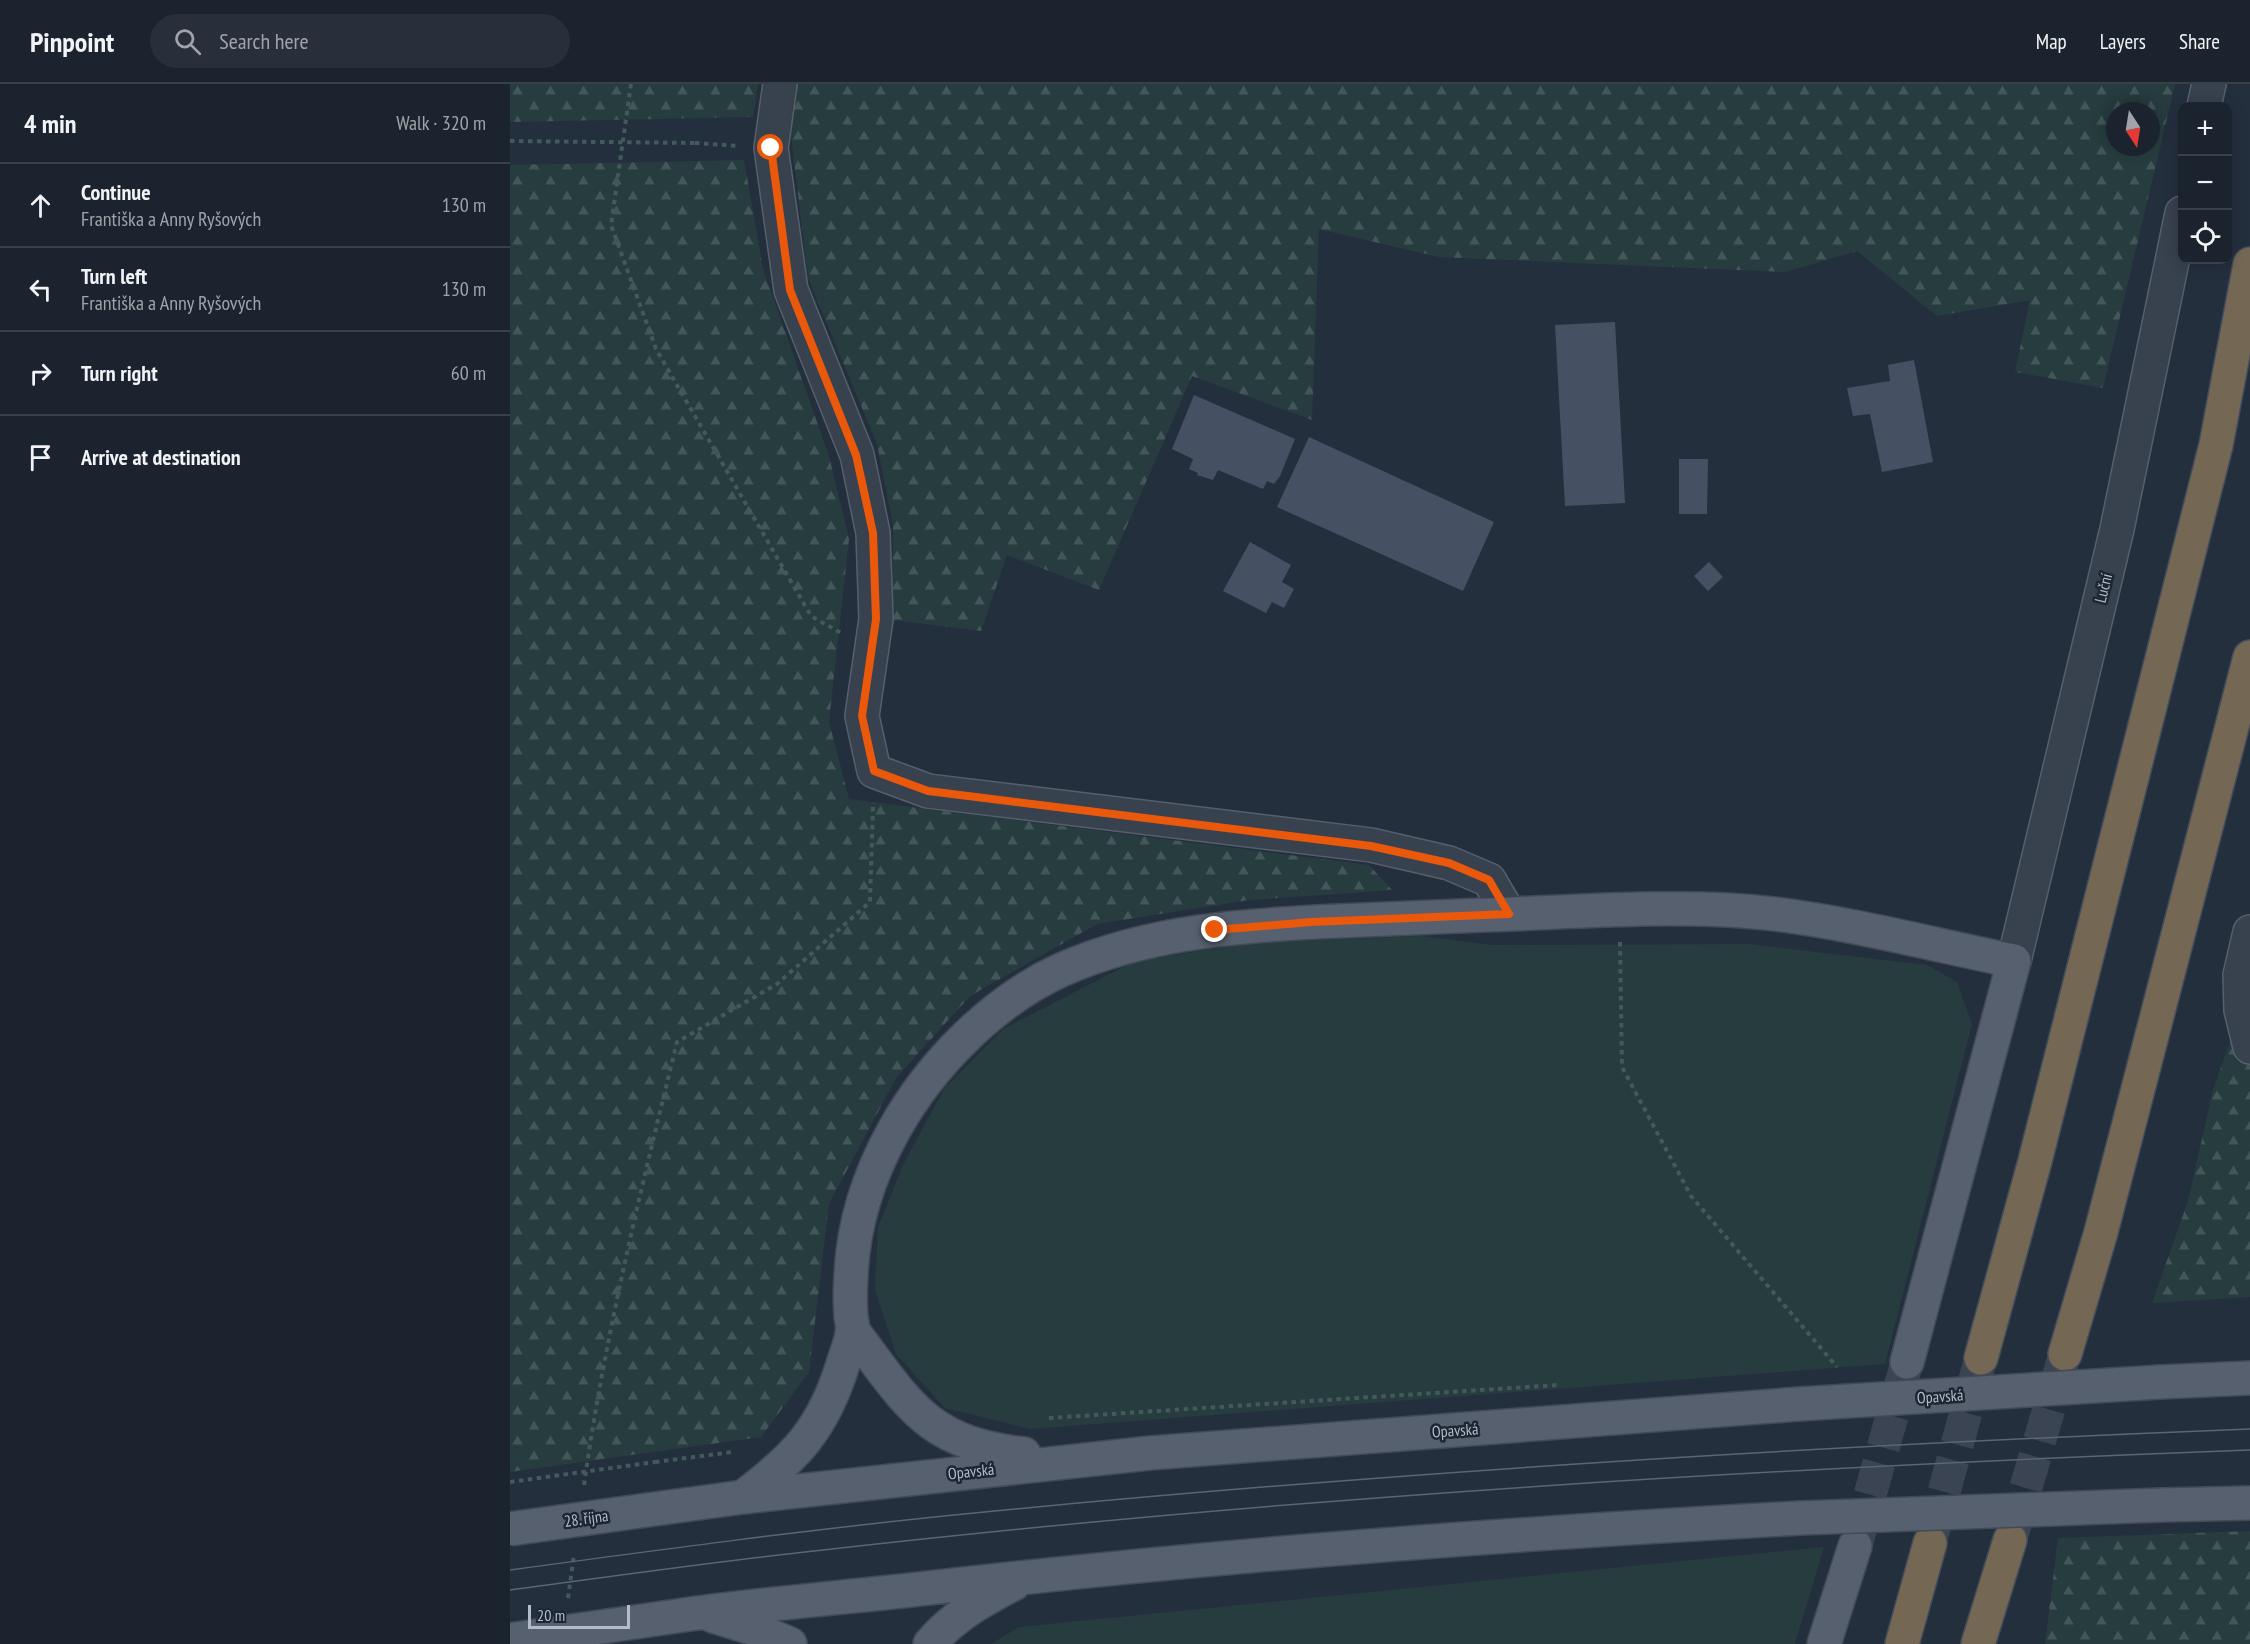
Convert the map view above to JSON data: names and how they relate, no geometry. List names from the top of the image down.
{
  "streets": {
    "main road": ["Opavská", "28. října"],
    "street": ["Luční"]
  },
  "crossings": [
    ["Opavská", "28. října"]
  ],
  "scale_bar": "20 m",
  "north": "bottom",
  "page": {
    "header": "Pinpoint",
    "search": "Search here",
    "nav": ["Map", "Layers", "Share"],
    "heading": ["4 min", "Walk · 320 m"],
    "map_buttons": ["+", "−"],
    "list": [
      ["Continue", "Františka a Anny Ryšových", "130 m"],
      ["Turn left", "Františka a Anny Ryšových", "130 m"],
      ["Turn right", "60 m"],
      "Arrive at destination"
    ],
    "scale": "20 m"
  }
}
